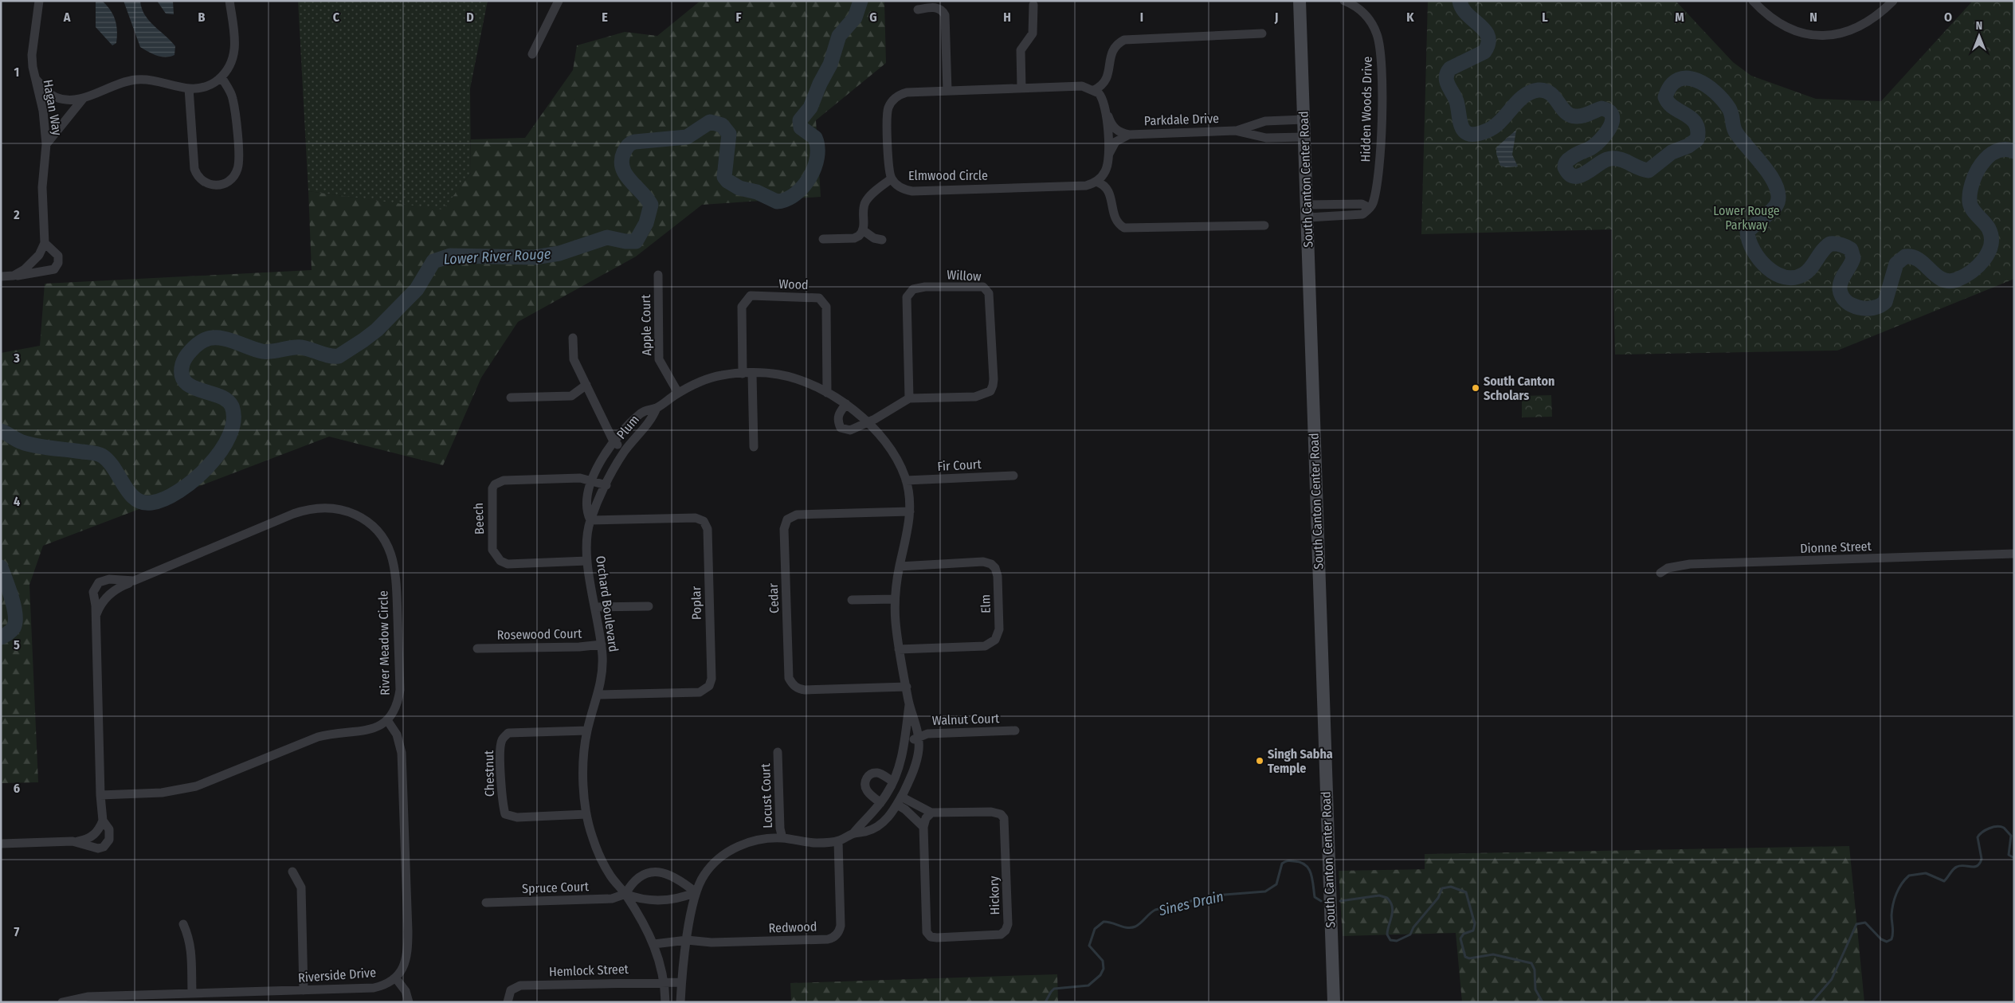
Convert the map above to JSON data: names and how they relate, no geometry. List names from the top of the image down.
{
  "streets": {
    "main road": ["South Canton Center Road"],
    "street": [
      "Hagan Way",
      "Hidden Woods Drive",
      "Parkdale Drive",
      "Elmwood Circle",
      "Willow",
      "Wood",
      "Apple Court",
      "Plum",
      "Fir Court",
      "Beech",
      "Dionne Street",
      "Cedar",
      "Poplar",
      "Orchard Boulevard",
      "Elm",
      "Rosewood Court",
      "River Meadow Circle",
      "Walnut Court",
      "Chestnut",
      "Locust Court",
      "Spruce Court",
      "Hickory",
      "Redwood",
      "Hemlock Street",
      "Riverside Drive"
    ]
  },
  "crossings": [
    ["Parkdale Drive", "South Canton Center Road"],
    ["Willow", "Orchard Boulevard"],
    ["Wood", "Orchard Boulevard"],
    ["Apple Court", "Orchard Boulevard"],
    ["Plum", "Orchard Boulevard"],
    ["Fir Court", "Orchard Boulevard"],
    ["Beech", "Orchard Boulevard"],
    ["Cedar", "Orchard Boulevard"],
    ["Poplar", "Orchard Boulevard"],
    ["Orchard Boulevard", "Elm"],
    ["Orchard Boulevard", "Rosewood Court"],
    ["Orchard Boulevard", "Walnut Court"],
    ["Orchard Boulevard", "Chestnut"],
    ["Orchard Boulevard", "Locust Court"],
    ["Orchard Boulevard", "Spruce Court"],
    ["Orchard Boulevard", "Hickory"],
    ["Orchard Boulevard", "Redwood"],
    ["Orchard Boulevard", "Hemlock Street"],
    ["River Meadow Circle", "Riverside Drive"]
  ],
  "water": ["Lower River Rouge", "Sines Drain"],
  "parks": ["Lower Rouge Parkway"],
  "places": ["South Canton Scholars", "Singh Sabha Temple"],
  "north": "top",
  "grid": {
    "columns": [
      "A",
      "B",
      "C",
      "D",
      "E",
      "F",
      "G",
      "H",
      "I",
      "J",
      "K",
      "L",
      "M",
      "N",
      "O"
    ],
    "rows": [
      "1",
      "2",
      "3",
      "4",
      "5",
      "6",
      "7"
    ]
  }
}
